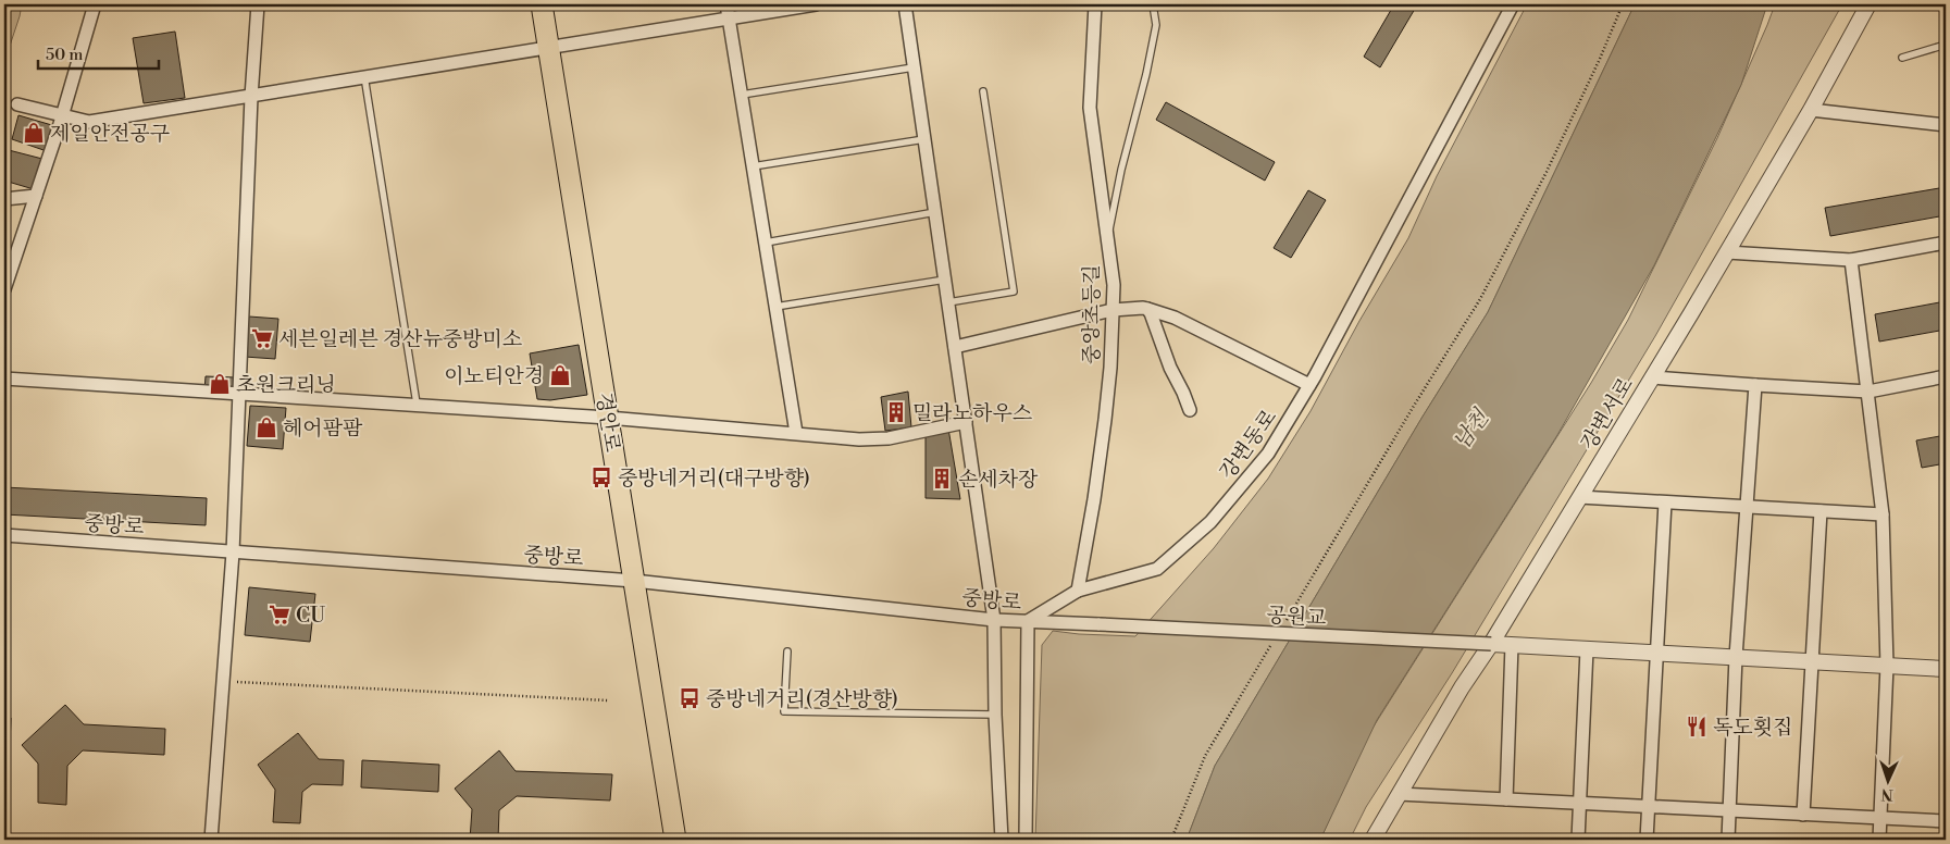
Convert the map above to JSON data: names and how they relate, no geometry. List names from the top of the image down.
{
  "streets": {
    "main road": ["경안로"],
    "street": [
      "중앙초등길",
      "강변서로",
      "강변동로",
      "중방로",
      "공원교"
    ]
  },
  "crossings": [
    ["중앙초등길", "강변동로"],
    ["강변서로", "공원교"],
    ["경안로", "중방로"],
    ["강변동로", "중방로"],
    ["중방로", "공원교"]
  ],
  "water": ["남천"],
  "places": {
    "shop": [
      "제일안전공구",
      "이노티안경",
      "초원크리닝",
      "헤어팜팜"
    ],
    "supermarket": ["세븐일레븐 경산뉴중방미소", "CU"],
    "building": ["밀라노하우스", "손세차장"],
    "bus stop": ["중방네거리(대구방향)", "중방네거리(경산방향)"],
    "restaurant": ["독도횟집"]
  },
  "scale_bar": "50 m",
  "north": "bottom"
}
